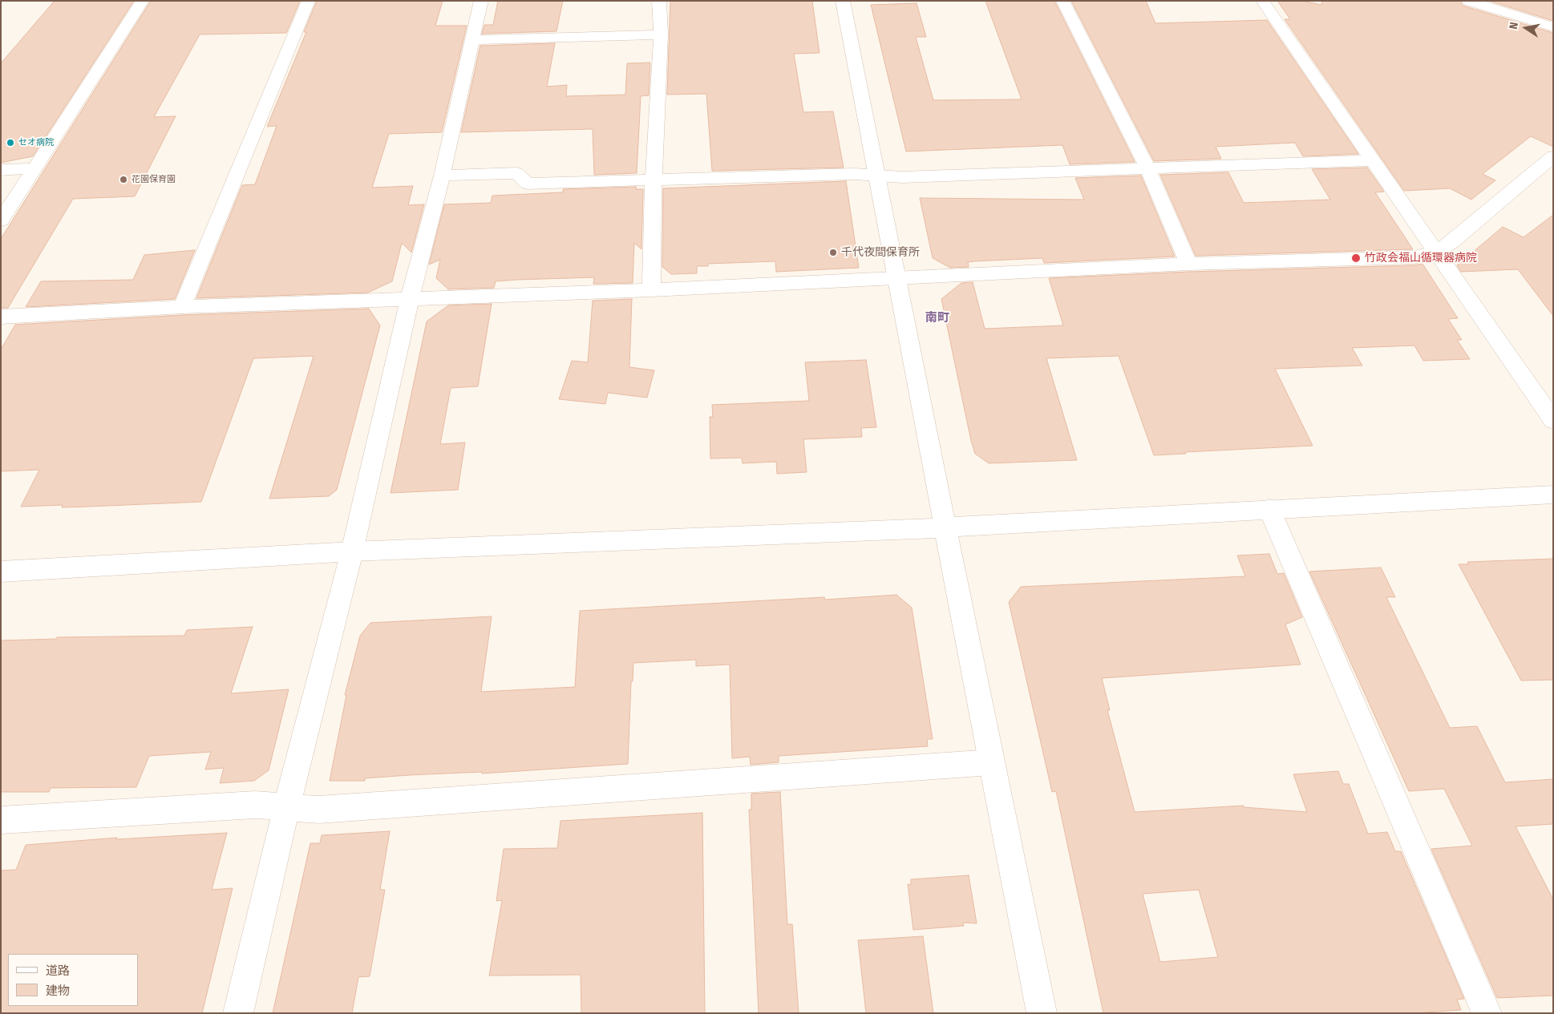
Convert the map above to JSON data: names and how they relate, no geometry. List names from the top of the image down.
{
  "districts": ["南町"],
  "places": [
    "セオ病院",
    "花園保育園",
    "千代夜間保育所",
    "竹政会福山循環器病院"
  ],
  "legend": ["道路", "建物"],
  "north": "left"
}
